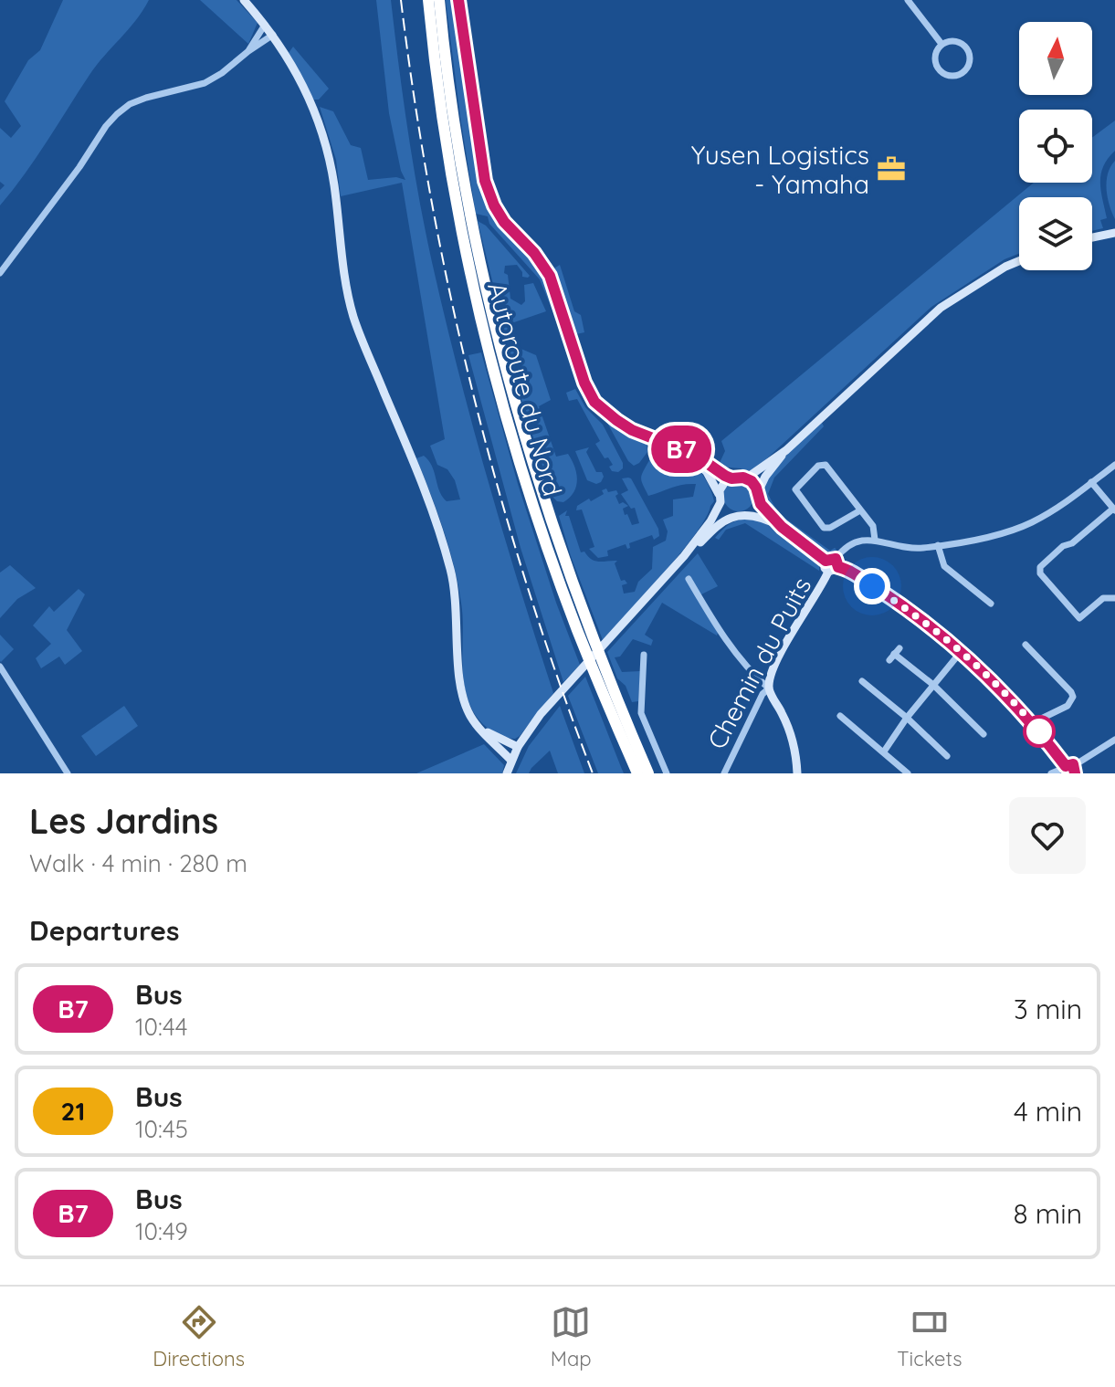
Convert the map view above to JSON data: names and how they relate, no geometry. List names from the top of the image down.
{
  "streets": {
    "highway": ["Autoroute du Nord"],
    "street": ["Chemin du Puits"]
  },
  "places": {
    "office": ["Yusen Logistics - Yamaha"]
  },
  "lines": ["bus line B7"],
  "north": "top",
  "page": {
    "on_map": "B7",
    "heading": [
      ["Les Jardins", "Walk · 4 min · 280 m"],
      "Departures"
    ],
    "list": [
      {
        "mark": "B7",
        "name": "Bus",
        "note": "10:44",
        "value": "3 min"
      },
      {
        "mark": "21",
        "name": "Bus",
        "note": "10:45",
        "value": "4 min"
      },
      {
        "mark": "B7",
        "name": "Bus",
        "note": "10:49",
        "value": "8 min"
      }
    ],
    "tabs": ["Directions", "Map", "Tickets"]
  }
}
